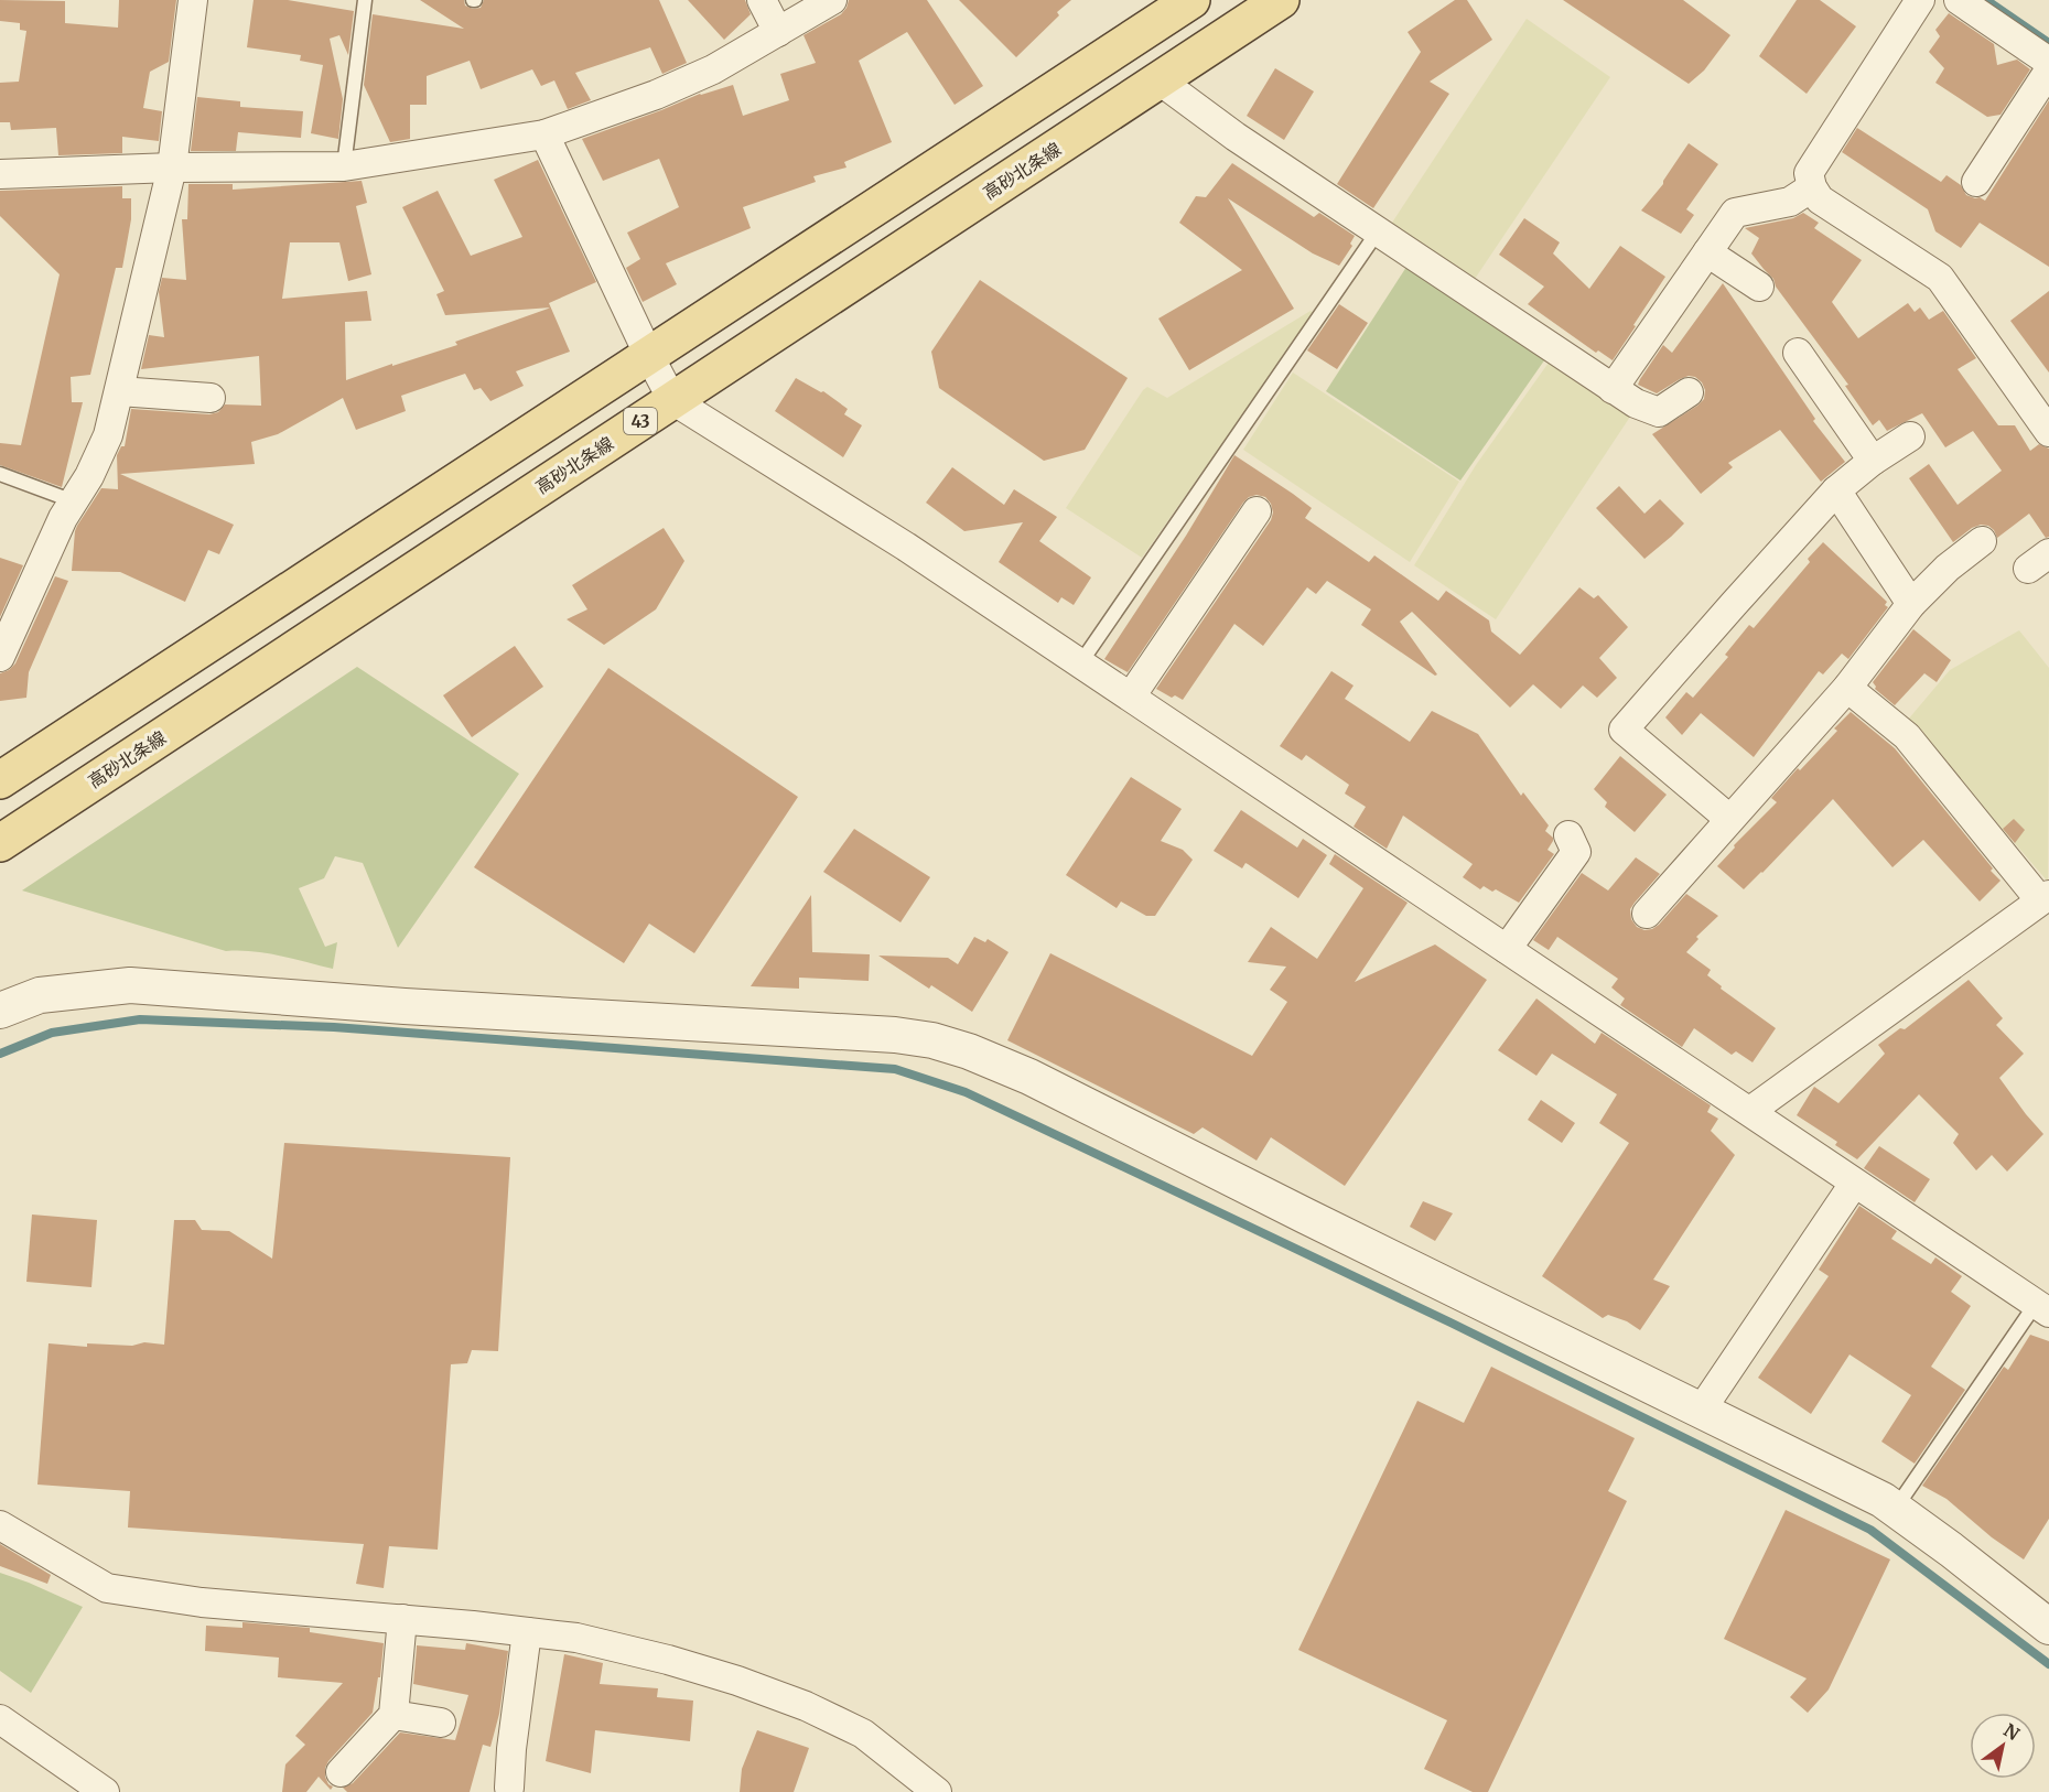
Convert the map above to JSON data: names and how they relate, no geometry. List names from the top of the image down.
{
  "streets": {
    "main road": ["高砂北条線", "43"]
  },
  "north": "top right"
}
